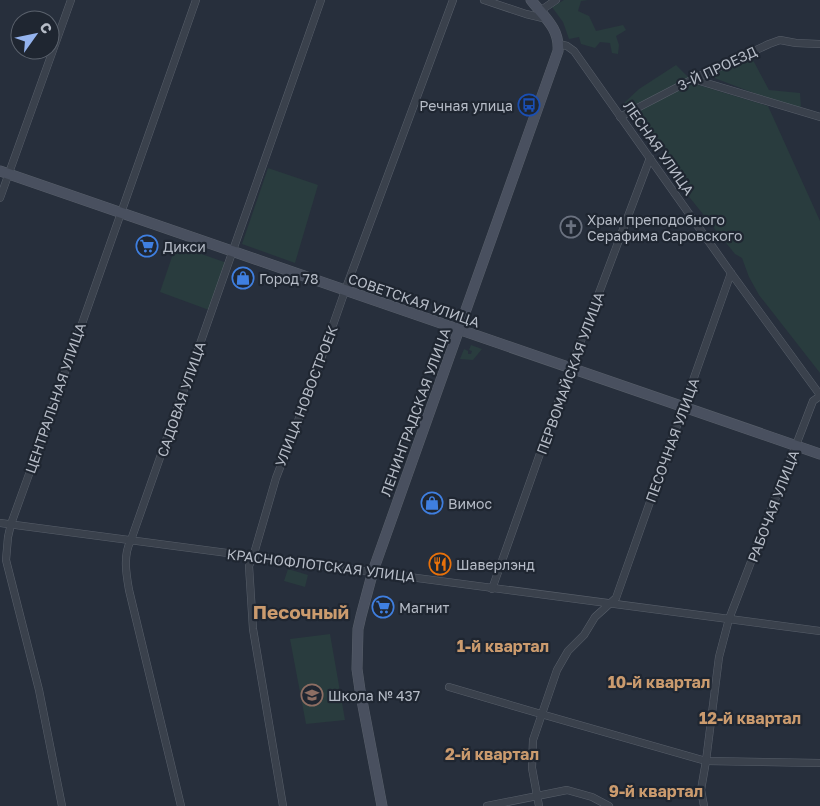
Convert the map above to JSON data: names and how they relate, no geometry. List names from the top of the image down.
{
  "streets": {
    "main road": ["ЛЕСНАЯ УЛИЦА", "СОВЕТСКАЯ УЛИЦА", "ЛЕНИНГРАДСКАЯ УЛИЦА"],
    "street": [
      "3-Й ПРОЕЗД",
      "ПЕРВОМАЙСКАЯ УЛИЦА",
      "УЛИЦА НОВОСТРОЕК",
      "ЦЕНТРАЛЬНАЯ УЛИЦА",
      "САДОВАЯ УЛИЦА",
      "ПЕСОЧНАЯ УЛИЦА",
      "РАБОЧАЯ УЛИЦА",
      "КРАСНОФЛОТСКАЯ УЛИЦА"
    ]
  },
  "crossings": [
    ["3-Й ПРОЕЗД", "ЛЕСНАЯ УЛИЦА"],
    ["ЛЕСНАЯ УЛИЦА", "ПЕРВОМАЙСКАЯ УЛИЦА"],
    ["ЛЕСНАЯ УЛИЦА", "ЛЕНИНГРАДСКАЯ УЛИЦА"],
    ["ЛЕСНАЯ УЛИЦА", "ПЕСОЧНАЯ УЛИЦА"],
    ["ЛЕСНАЯ УЛИЦА", "РАБОЧАЯ УЛИЦА"],
    ["СОВЕТСКАЯ УЛИЦА", "ПЕРВОМАЙСКАЯ УЛИЦА"],
    ["СОВЕТСКАЯ УЛИЦА", "УЛИЦА НОВОСТРОЕК"],
    ["СОВЕТСКАЯ УЛИЦА", "ЦЕНТРАЛЬНАЯ УЛИЦА"],
    ["СОВЕТСКАЯ УЛИЦА", "САДОВАЯ УЛИЦА"],
    ["СОВЕТСКАЯ УЛИЦА", "ЛЕНИНГРАДСКАЯ УЛИЦА"],
    ["СОВЕТСКАЯ УЛИЦА", "ПЕСОЧНАЯ УЛИЦА"],
    ["СОВЕТСКАЯ УЛИЦА", "РАБОЧАЯ УЛИЦА"],
    ["ПЕРВОМАЙСКАЯ УЛИЦА", "КРАСНОФЛОТСКАЯ УЛИЦА"],
    ["УЛИЦА НОВОСТРОЕК", "КРАСНОФЛОТСКАЯ УЛИЦА"],
    ["ЦЕНТРАЛЬНАЯ УЛИЦА", "КРАСНОФЛОТСКАЯ УЛИЦА"],
    ["САДОВАЯ УЛИЦА", "КРАСНОФЛОТСКАЯ УЛИЦА"],
    ["ЛЕНИНГРАДСКАЯ УЛИЦА", "КРАСНОФЛОТСКАЯ УЛИЦА"],
    ["ПЕСОЧНАЯ УЛИЦА", "КРАСНОФЛОТСКАЯ УЛИЦА"],
    ["РАБОЧАЯ УЛИЦА", "КРАСНОФЛОТСКАЯ УЛИЦА"]
  ],
  "districts": [
    "Песочный",
    "1-й квартал",
    "10-й квартал",
    "12-й квартал",
    "2-й квартал",
    "9-й квартал"
  ],
  "places": {
    "bus stop": ["Речная улица"],
    "church": ["Храм преподобного Серафима Саровского"],
    "supermarket": ["Дикси", "Магнит"],
    "shop": ["Город 78", "Вимос"],
    "restaurant": ["Шаверлэнд"],
    "school or university": ["Школа № 437"]
  },
  "north": "top right"
}
